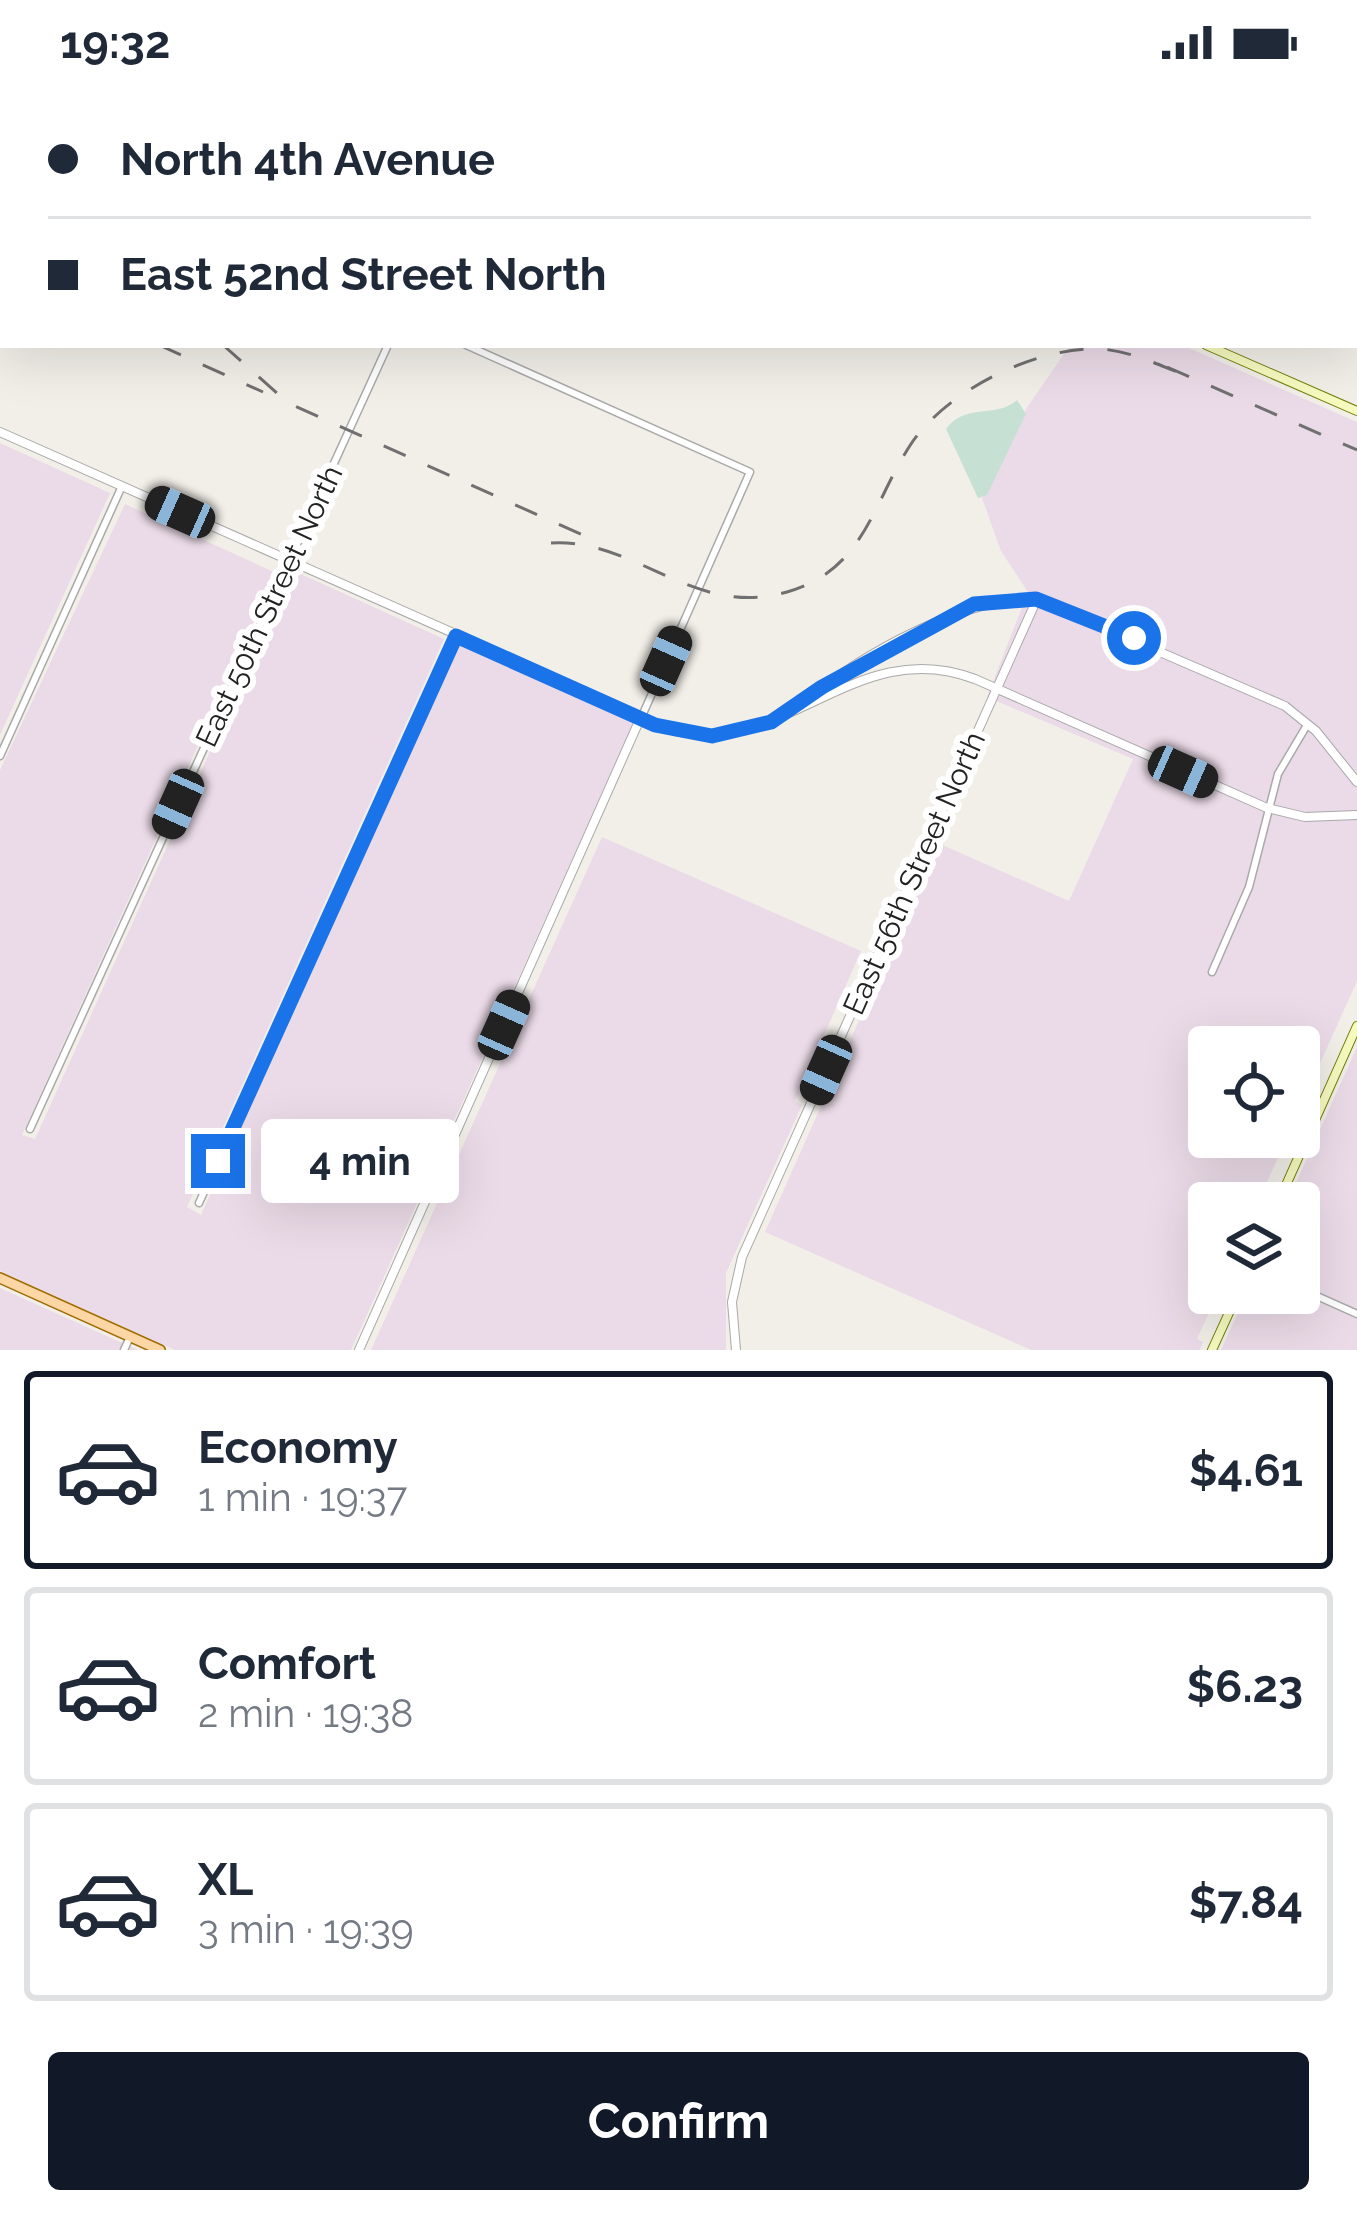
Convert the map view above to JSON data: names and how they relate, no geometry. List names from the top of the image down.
{
  "streets": {
    "street": ["East 50th Street North", "East 56th Street North"]
  },
  "page": {
    "status": "19:32",
    "banner": ["North 4th Avenue", "East 52nd Street North"],
    "bubble": "4 min",
    "list": [
      {
        "name": "Economy",
        "note": "1 min · 19:37",
        "value": "$4.61"
      },
      {
        "name": "Comfort",
        "note": "2 min · 19:38",
        "value": "$6.23"
      },
      {
        "name": "XL",
        "note": "3 min · 19:39",
        "value": "$7.84"
      }
    ],
    "buttons": "Confirm"
  }
}
